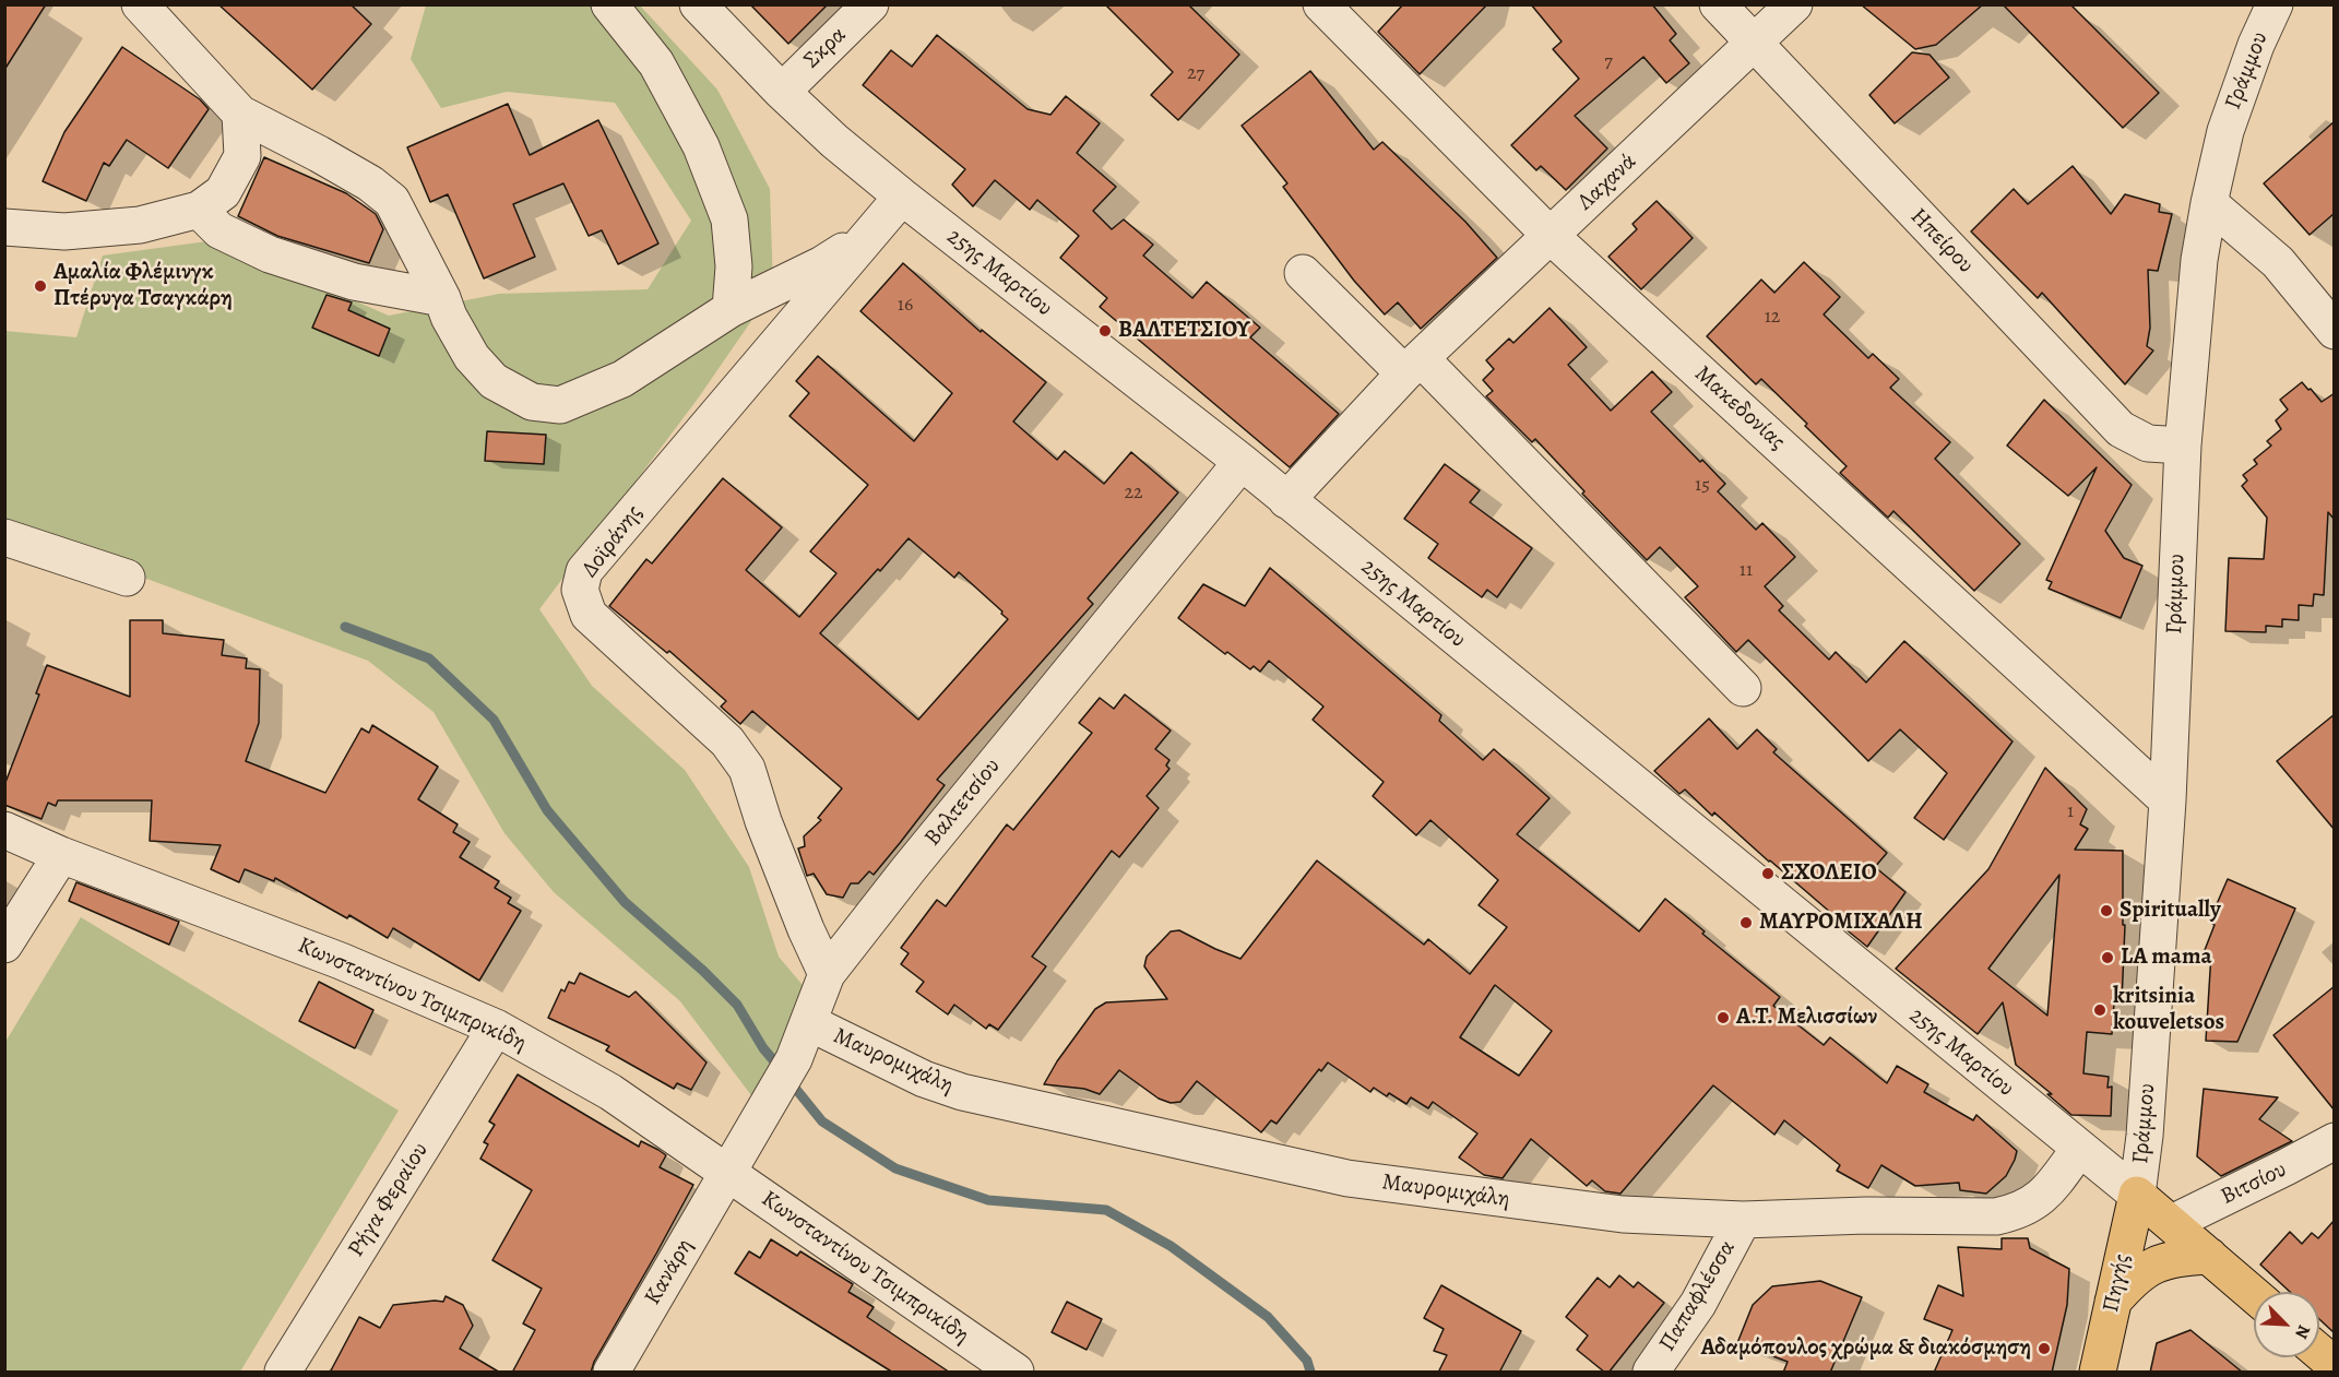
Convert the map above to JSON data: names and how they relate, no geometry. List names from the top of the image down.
{
  "streets": {
    "main road": ["Πηγής"],
    "street": [
      "Σκρα",
      "Γράμμου",
      "Λαχανά",
      "Ηπείρου",
      "25ης Μαρτίου",
      "Μακεδονίας",
      "Δοϊράνης",
      "Βαλτετσίου",
      "Κωνσταντίνου Τσιμπρικίδη",
      "Μαυρομιχάλη",
      "Βιτσίου",
      "Ρήγα Φεραίου",
      "Κανάρη",
      "Παπαφλέσσα"
    ]
  },
  "crossings": [
    ["Σκρα", "25ης Μαρτίου"],
    ["Γράμμου", "Ηπείρου"],
    ["Γράμμου", "25ης Μαρτίου"],
    ["Γράμμου", "Μακεδονίας"],
    ["Γράμμου", "Πηγής"],
    ["Λαχανά", "Ηπείρου"],
    ["Λαχανά", "25ης Μαρτίου"],
    ["Λαχανά", "Μακεδονίας"],
    ["25ης Μαρτίου", "Δοϊράνης"],
    ["25ης Μαρτίου", "Βαλτετσίου"],
    ["25ης Μαρτίου", "Μαυρομιχάλη"],
    ["25ης Μαρτίου", "Πηγής"],
    ["Δοϊράνης", "Βαλτετσίου"],
    ["Βαλτετσίου", "Κωνσταντίνου Τσιμπρικίδη"],
    ["Βαλτετσίου", "Μαυρομιχάλη"],
    ["Βαλτετσίου", "Κανάρη"],
    ["Κωνσταντίνου Τσιμπρικίδη", "Ρήγα Φεραίου"],
    ["Κωνσταντίνου Τσιμπρικίδη", "Κανάρη"],
    ["Μαυρομιχάλη", "Παπαφλέσσα"]
  ],
  "places": [
    "Αμαλία Φλέμινγκ Πτέρυγα Τσαγκάρη",
    "ΒΑΛΤΕΤΣΙΟΥ",
    "ΣΧΟΛΕΙΟ",
    "Spiritually",
    "ΜΑΥΡΟΜΙΧΑΛΗ",
    "LA mama",
    "kritsinia kouveletsos",
    "Α.Τ. Μελισσίων",
    "Αδαμόπουλος χρώμα & διακόσμηση"
  ],
  "house_numbers": [
    "7",
    "27",
    "16",
    "12",
    "15",
    "22",
    "11",
    "1"
  ],
  "north": "bottom right"
}
